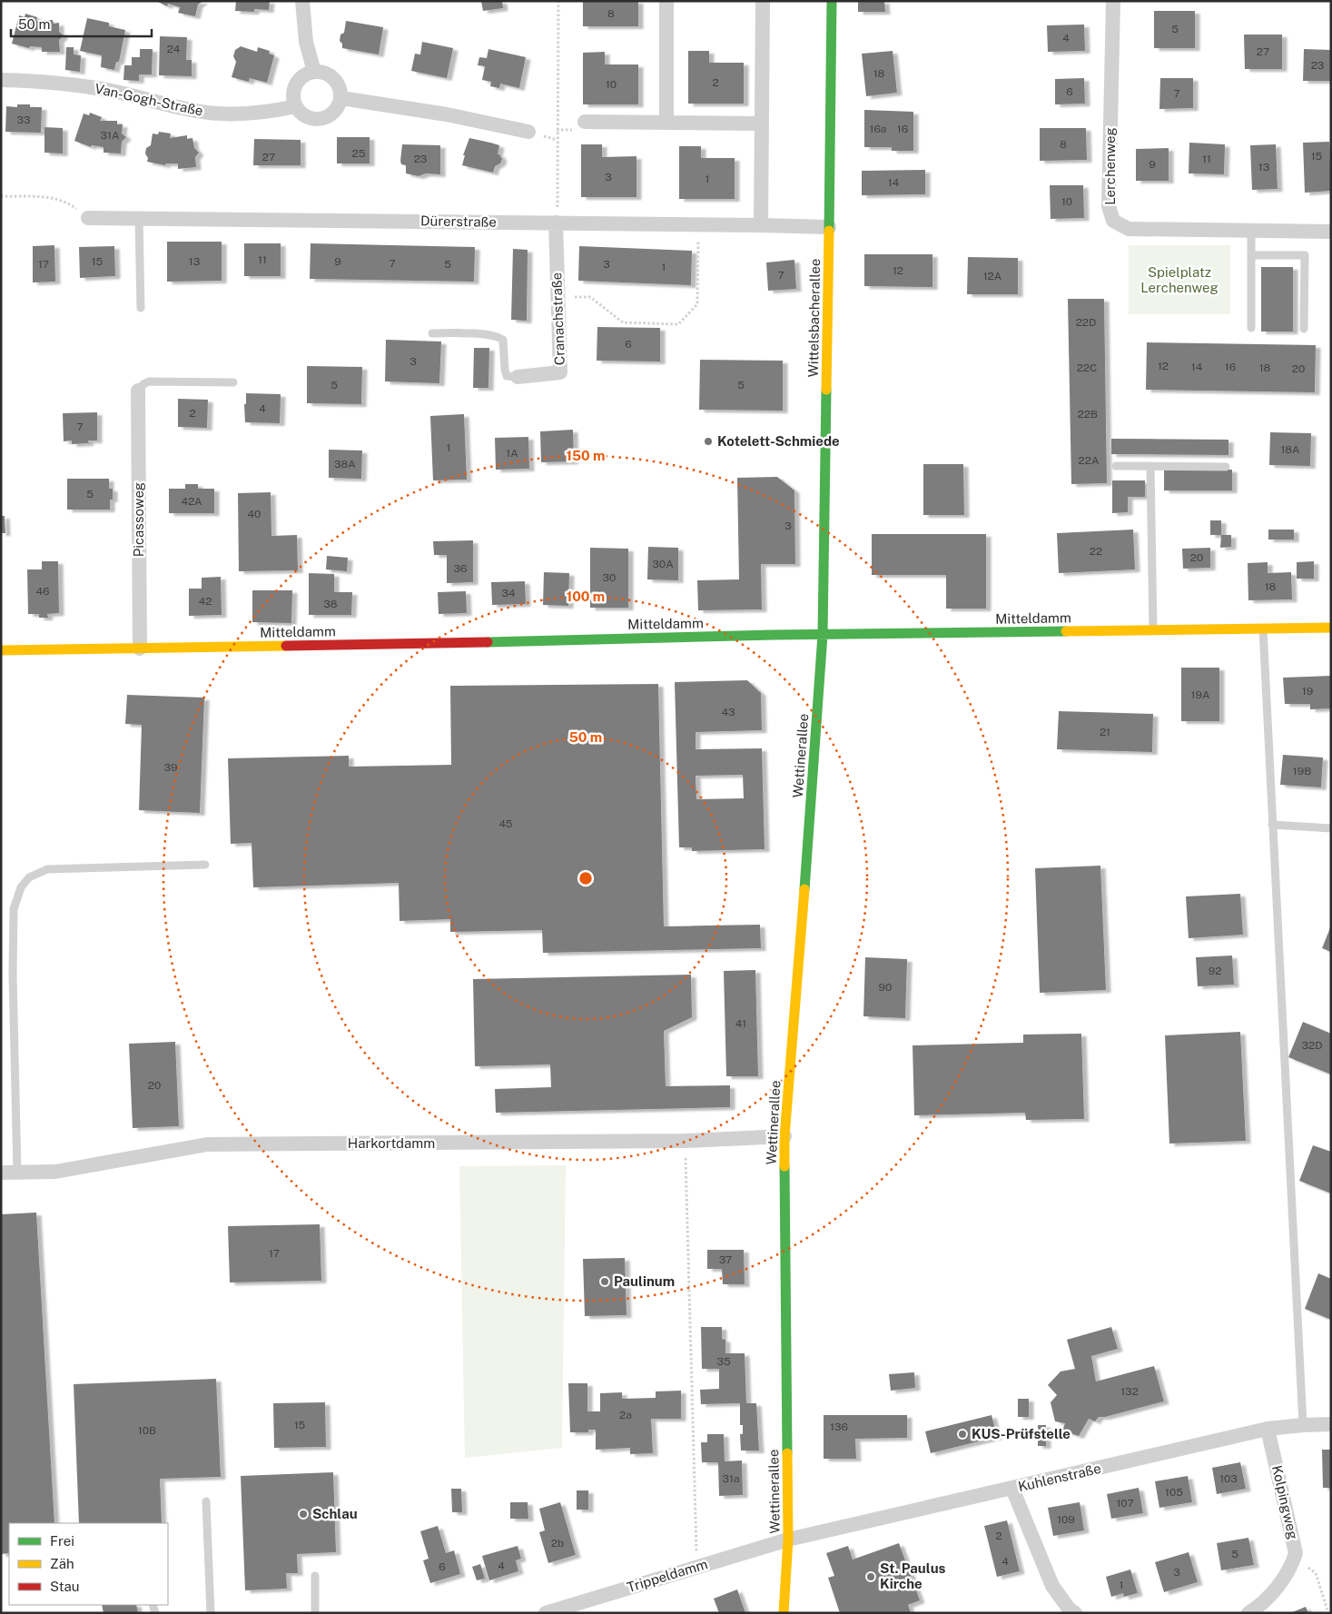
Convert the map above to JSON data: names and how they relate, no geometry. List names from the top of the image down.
{
  "streets": {
    "street": [
      "Van-Gogh-Straße",
      "Lerchenweg",
      "Dürerstraße",
      "Wittelsbacherallee",
      "Cranachstraße",
      "Picassoweg",
      "Mitteldamm",
      "Wettinerallee",
      "Harkortdamm",
      "Kuhlenstraße",
      "Kolpingweg",
      "Trippeldamm"
    ]
  },
  "crossings": [
    ["Dürerstraße", "Wittelsbacherallee"],
    ["Dürerstraße", "Cranachstraße"],
    ["Wittelsbacherallee", "Mitteldamm"],
    ["Wittelsbacherallee", "Wettinerallee"],
    ["Picassoweg", "Mitteldamm"],
    ["Mitteldamm", "Wettinerallee"],
    ["Wettinerallee", "Harkortdamm"],
    ["Wettinerallee", "Kuhlenstraße"],
    ["Wettinerallee", "Trippeldamm"],
    ["Kuhlenstraße", "Kolpingweg"],
    ["Kuhlenstraße", "Trippeldamm"]
  ],
  "parks": ["Spielplatz Lerchenweg"],
  "places": [
    "Kotelett-Schmiede",
    "Paulinum",
    "KUS-Prüfstelle",
    "Schlau",
    "St. Paulus Kirche"
  ],
  "house_numbers": [
    "8",
    "5",
    "4",
    "24",
    "27",
    "23",
    "18",
    "2",
    "10",
    "6",
    "7",
    "33",
    "16a",
    "16",
    "31A",
    "8",
    "25",
    "15",
    "27",
    "23",
    "11",
    "9",
    "13",
    "3",
    "1",
    "14",
    "10",
    "11",
    "15",
    "13",
    "9",
    "7",
    "17",
    "5",
    "3",
    "1",
    "12",
    "7",
    "12A",
    "22D",
    "6",
    "3",
    "12",
    "14",
    "16",
    "22C",
    "18",
    "20",
    "5",
    "5",
    "4",
    "2",
    "22B",
    "7",
    "1",
    "18A",
    "1A",
    "22A",
    "38A",
    "5",
    "42A",
    "40",
    "3",
    "22",
    "20",
    "30A",
    "36",
    "30",
    "18",
    "46",
    "34",
    "42",
    "38",
    "19",
    "19A",
    "43",
    "21",
    "39",
    "19B",
    "45",
    "92",
    "90",
    "41",
    "32D",
    "20",
    "17",
    "37",
    "35",
    "132",
    "2a",
    "15",
    "136",
    "10B",
    "31a",
    "103",
    "105",
    "107",
    "109",
    "2",
    "2b",
    "5",
    "4",
    "4",
    "6",
    "3",
    "1"
  ],
  "legend": ["Frei", "Zäh", "Stau"],
  "scale_bar": "50 m",
  "rings": ["150 m", "100 m", "50 m"]
}
